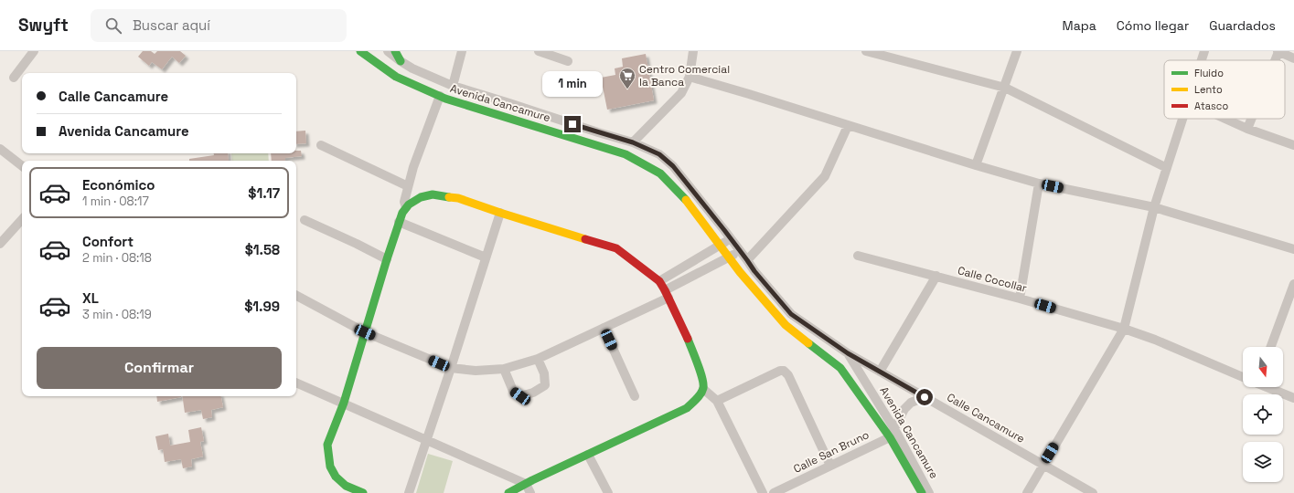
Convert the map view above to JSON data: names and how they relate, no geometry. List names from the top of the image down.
{
  "streets": {
    "street": [
      "Avenida Cancamure",
      "Calle Cocollar",
      "Calle Cancamure",
      "Calle San Bruno"
    ]
  },
  "crossings": [
    ["Avenida Cancamure", "Calle Cancamure"],
    ["Avenida Cancamure", "Calle San Bruno"],
    ["Calle Cancamure", "Calle San Bruno"]
  ],
  "places": {
    "supermarket": ["Centro Comercial la Banca"]
  },
  "legend": ["Fluido", "Lento", "Atasco"],
  "north": "bottom",
  "page": {
    "header": "Swyft",
    "search": "Buscar aquí",
    "nav": ["Mapa", "Cómo llegar", "Guardados"],
    "bubble": "1 min",
    "banner": ["Calle Cancamure", "Avenida Cancamure"],
    "list": [
      {
        "name": "Económico",
        "note": "1 min · 08:17",
        "value": "$1.17"
      },
      {
        "name": "Confort",
        "note": "2 min · 08:18",
        "value": "$1.58"
      },
      {
        "name": "XL",
        "note": "3 min · 08:19",
        "value": "$1.99"
      }
    ],
    "buttons": "Confirmar"
  }
}
